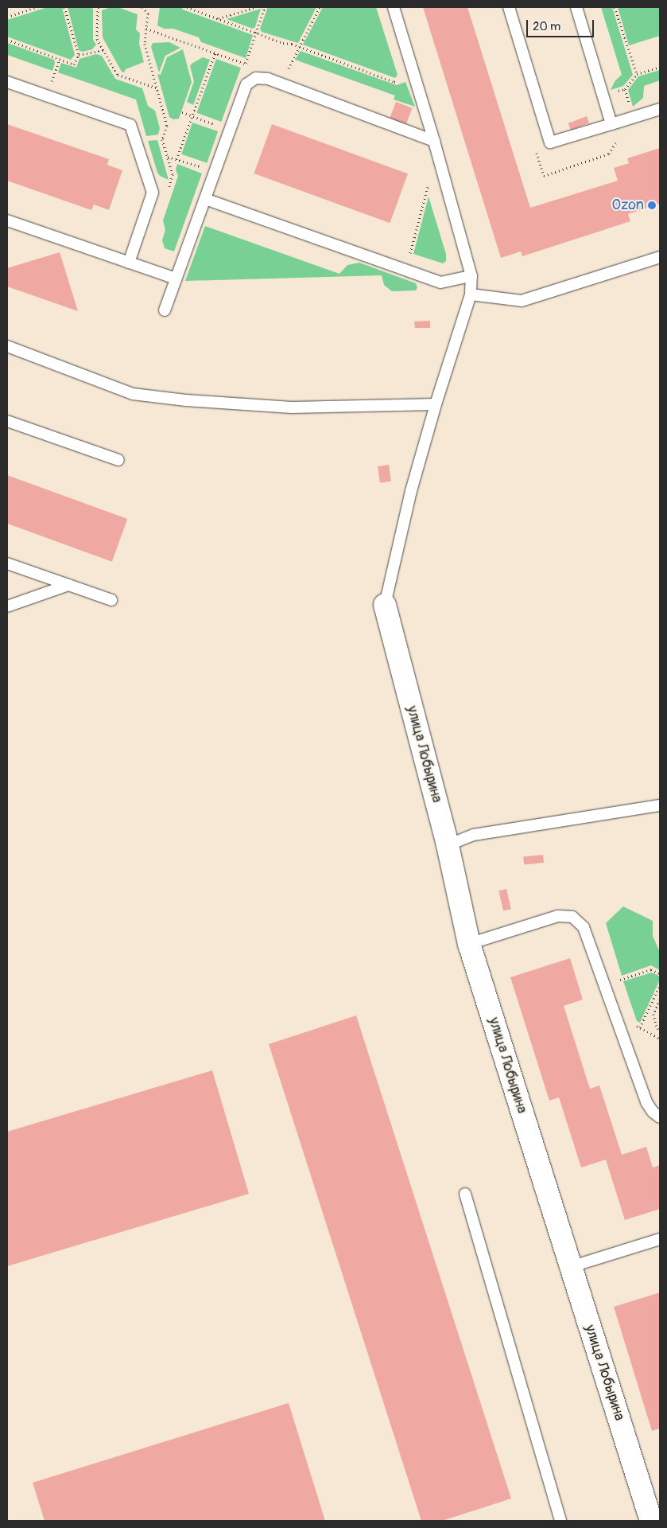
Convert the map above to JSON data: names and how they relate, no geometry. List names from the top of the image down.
{
  "streets": {
    "street": ["улица Лобырина"]
  },
  "places": ["Ozon"],
  "scale_bar": "20 m"
}
